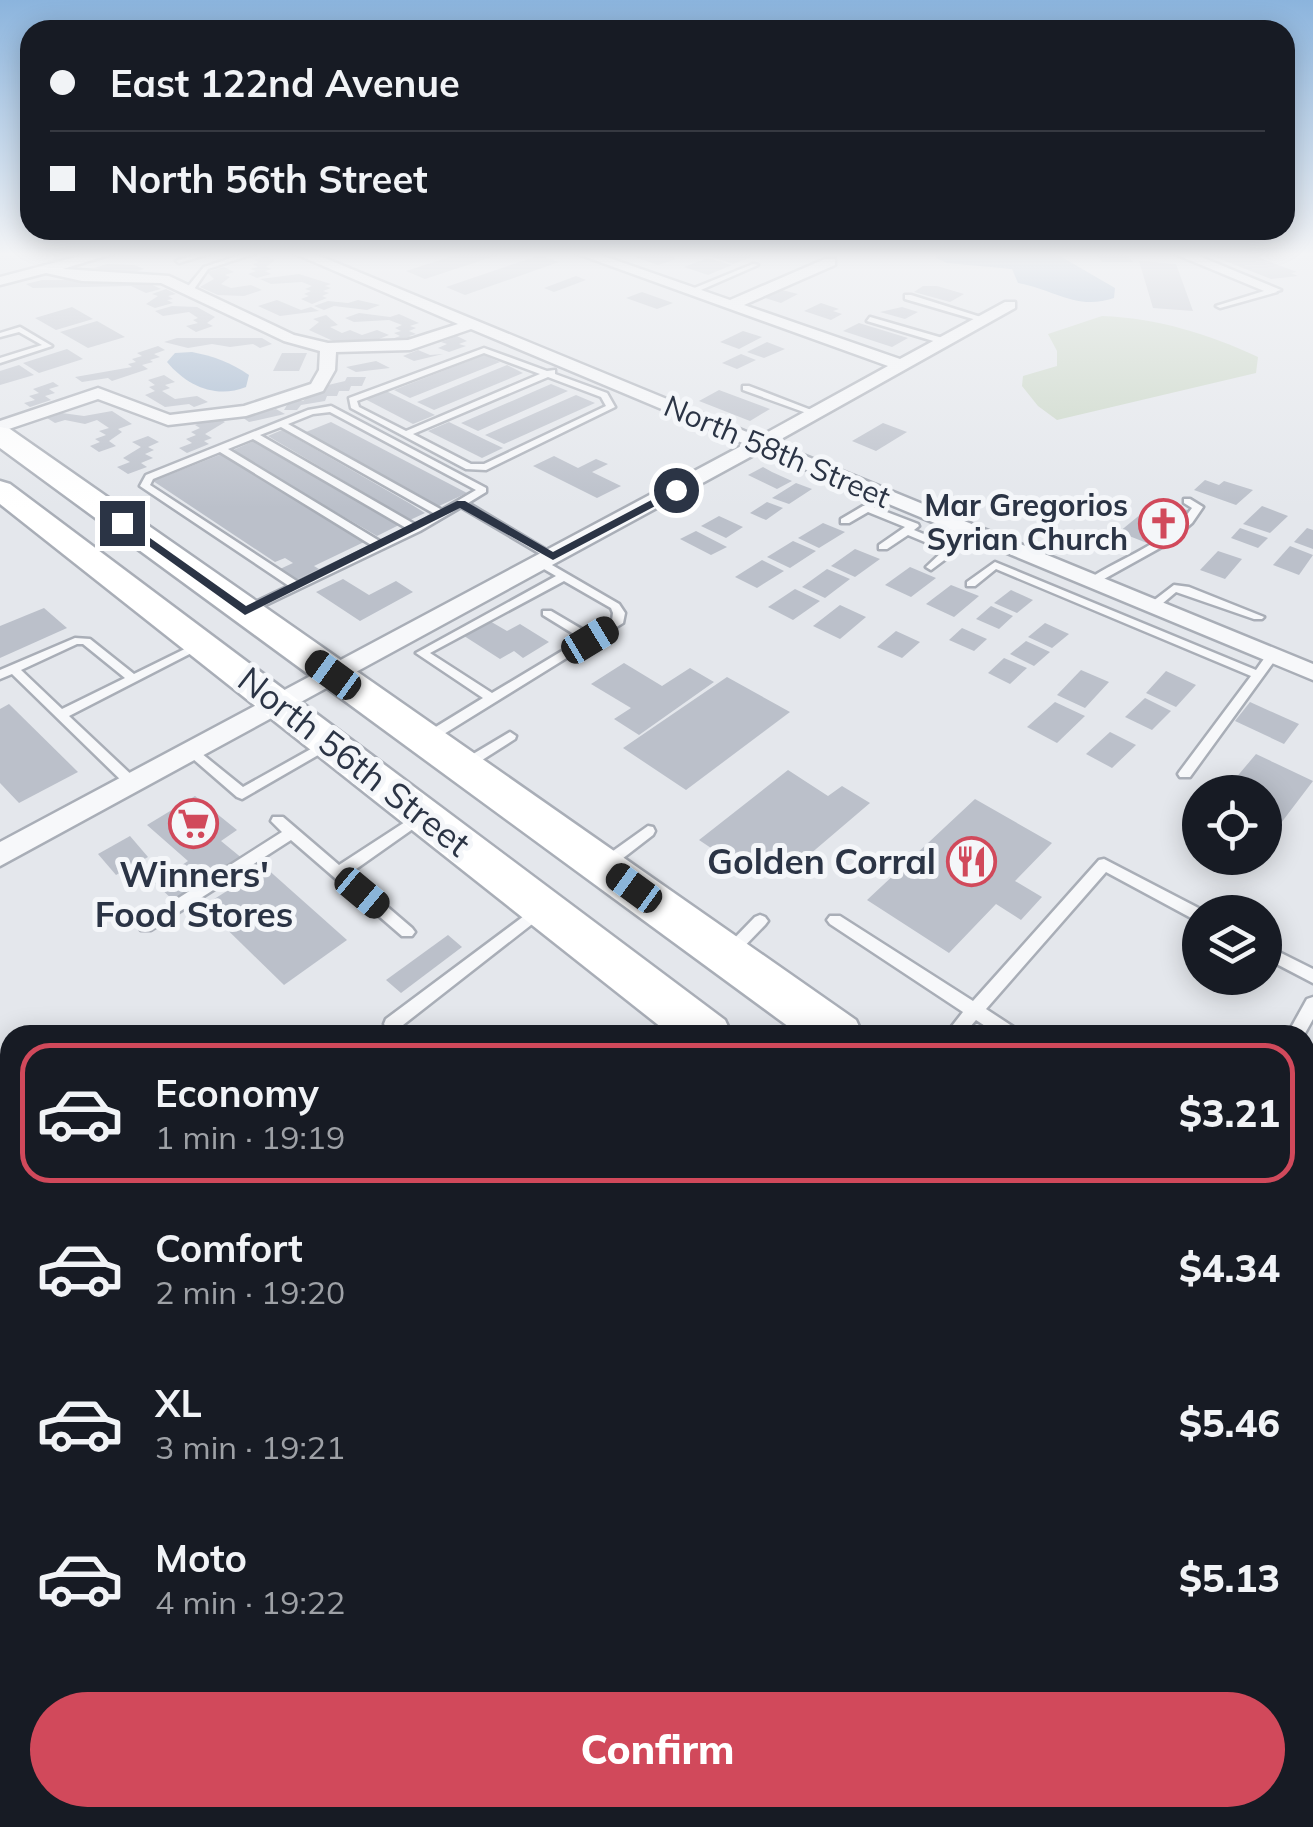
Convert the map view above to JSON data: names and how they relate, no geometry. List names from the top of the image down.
{
  "streets": {
    "main road": ["North 56th Street"],
    "street": ["North 58th Street"]
  },
  "places": {
    "church": ["Mar Gregorios Syrian Church"],
    "supermarket": ["Winners' Food Stores"],
    "restaurant": ["Golden Corral"]
  },
  "page": {
    "banner": ["East 122nd Avenue", "North 56th Street"],
    "list": [
      {
        "name": "Economy",
        "note": "1 min · 19:19",
        "value": "$3.21"
      },
      {
        "name": "Comfort",
        "note": "2 min · 19:20",
        "value": "$4.34"
      },
      {
        "name": "XL",
        "note": "3 min · 19:21",
        "value": "$5.46"
      },
      {
        "name": "Moto",
        "note": "4 min · 19:22",
        "value": "$5.13"
      }
    ],
    "buttons": "Confirm"
  }
}
